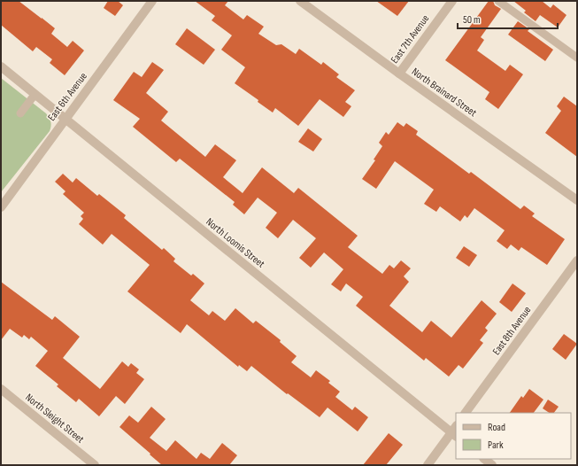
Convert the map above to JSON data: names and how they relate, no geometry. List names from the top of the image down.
{
  "streets": {
    "street": [
      "East 7th Avenue",
      "North Brainard Street",
      "East 6th Avenue",
      "North Loomis Street",
      "East 8th Avenue",
      "North Sleight Street"
    ]
  },
  "crossings": [
    ["East 7th Avenue", "North Brainard Street"],
    ["East 6th Avenue", "North Loomis Street"]
  ],
  "legend": ["Road", "Park"],
  "scale_bar": "50 m"
}
